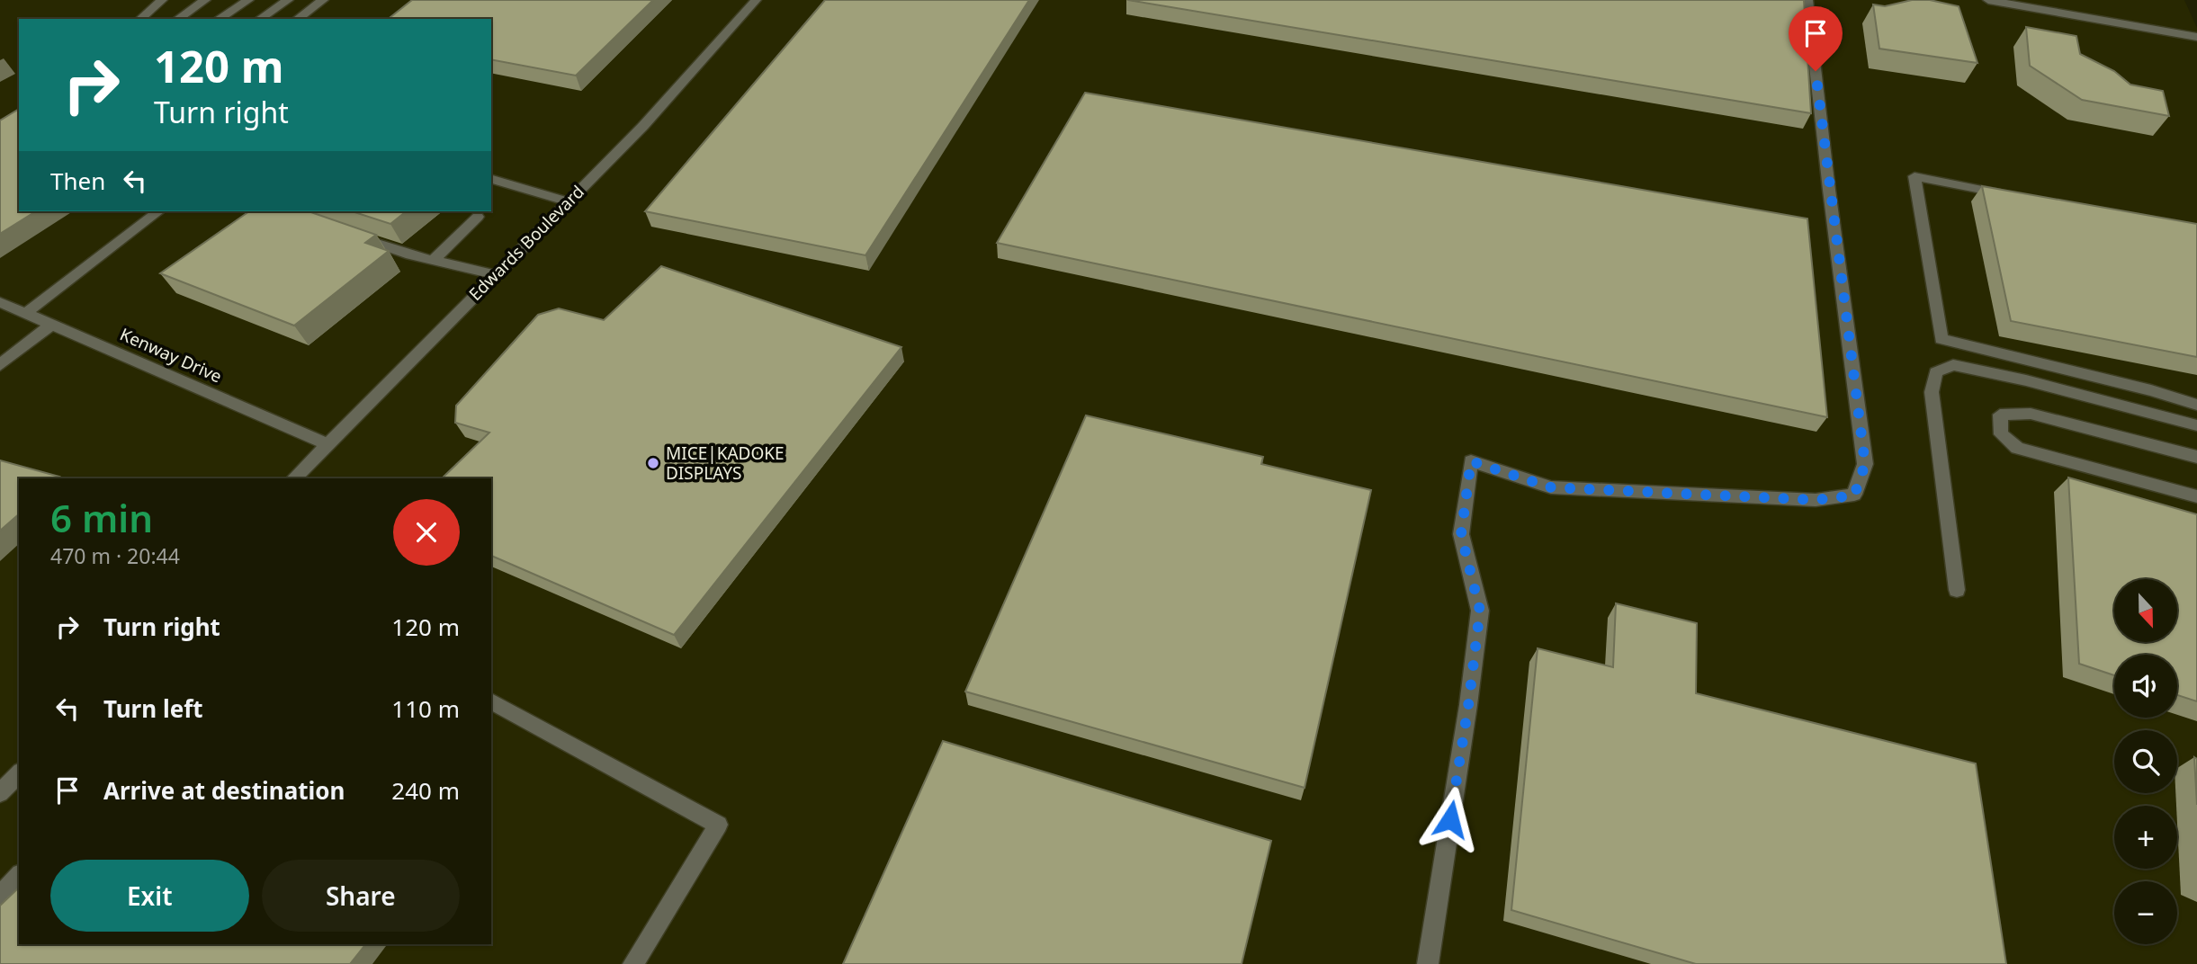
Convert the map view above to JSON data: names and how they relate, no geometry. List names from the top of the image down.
{
  "streets": {
    "street": ["Edwards Boulevard", "Kenway Drive"]
  },
  "crossings": [
    ["Edwards Boulevard", "Kenway Drive"]
  ],
  "places": ["MICE|KADOKE DISPLAYS"],
  "north": "bottom",
  "page": {
    "turn": ["120 m", "Turn right"],
    "then": "Then",
    "heading": ["6 min", "470 m · 20:44"],
    "map_buttons": ["+", "−"],
    "list": [
      {
        "name": "Turn right",
        "value": "120 m"
      },
      {
        "name": "Turn left",
        "value": "110 m"
      },
      {
        "name": "Arrive at destination",
        "value": "240 m"
      }
    ],
    "buttons": ["Exit", "Share"]
  }
}
